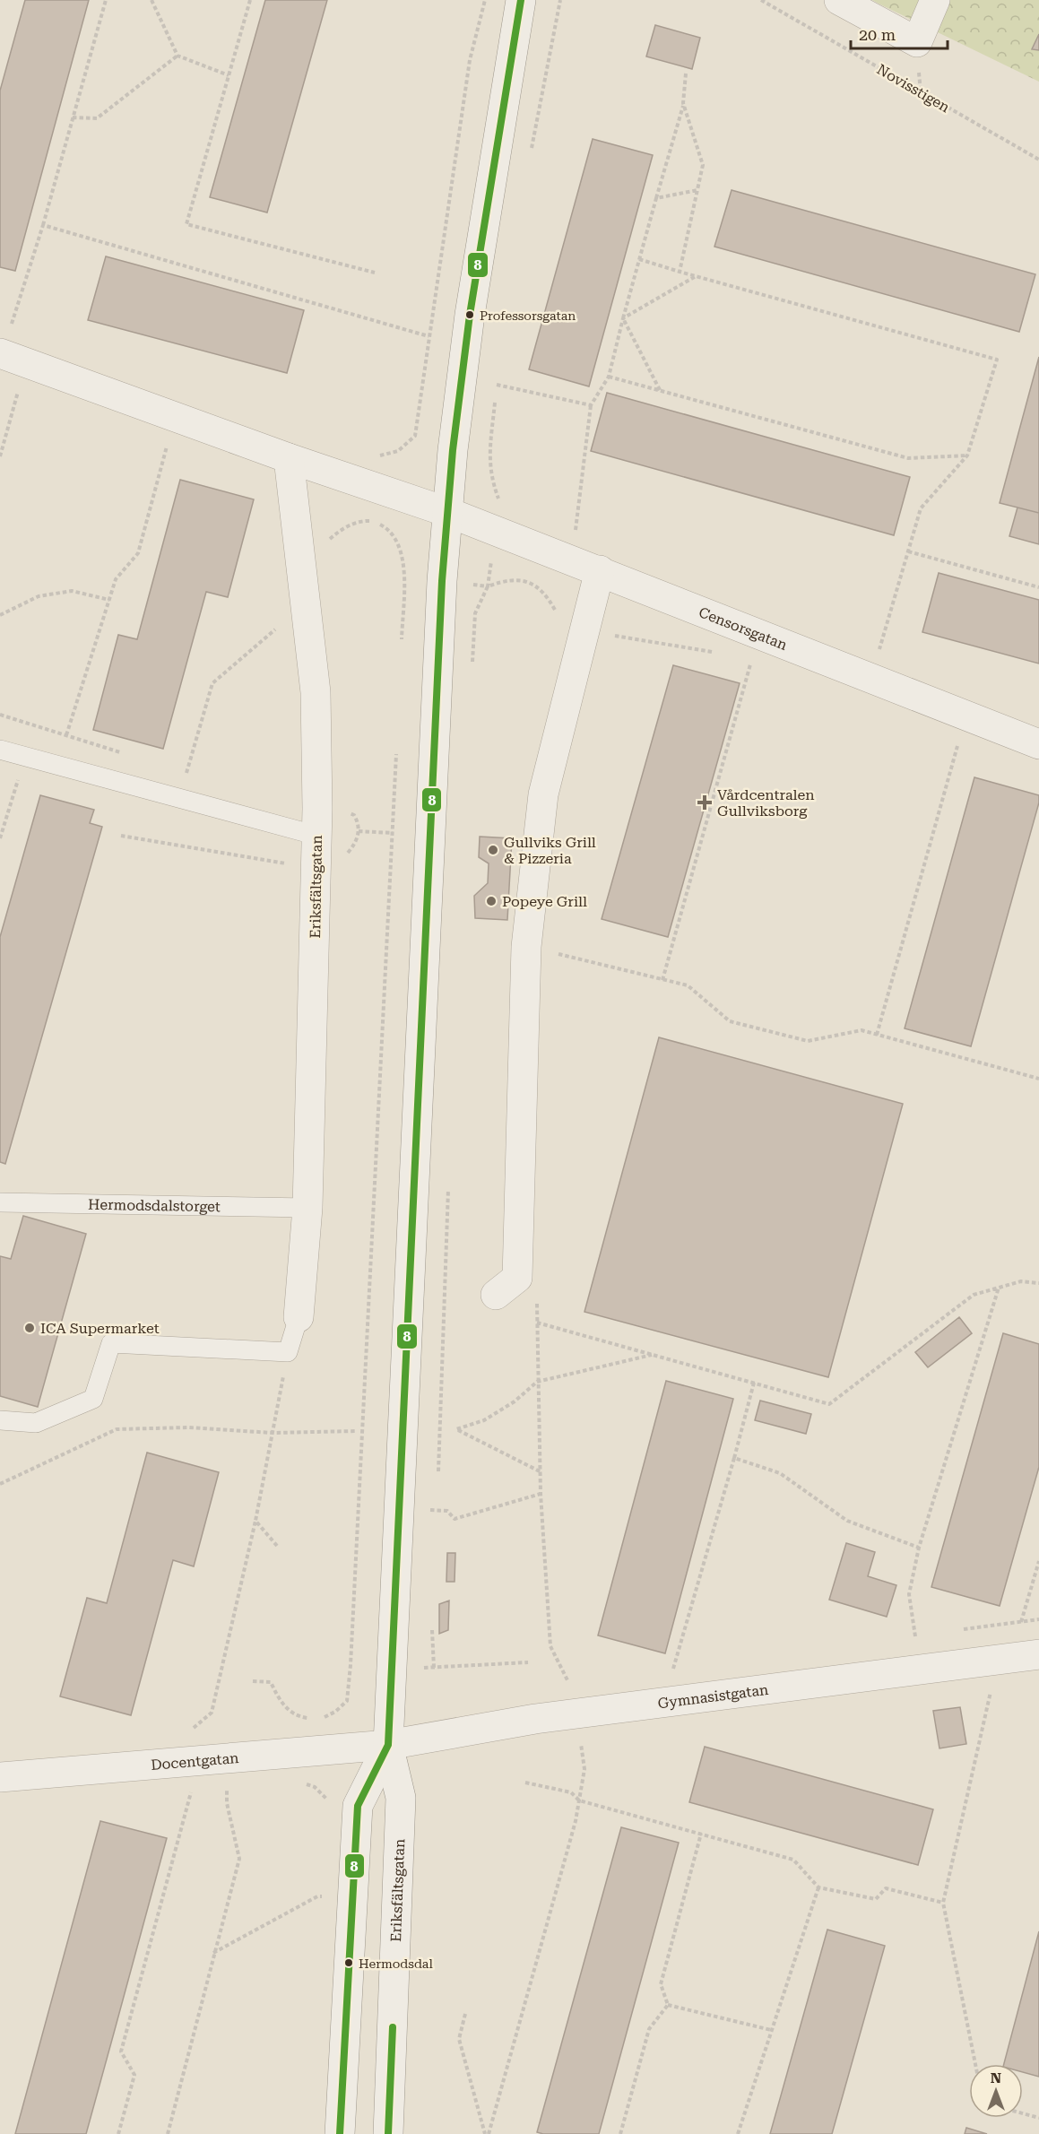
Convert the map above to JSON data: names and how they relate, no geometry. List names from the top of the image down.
{
  "streets": {
    "street": [
      "Censorsgatan",
      "Eriksfältsgatan",
      "Gymnasistgatan",
      "Docentgatan"
    ],
    "lane": ["Hermodsdalstorget"],
    "path": ["Novisstigen"]
  },
  "crossings": [
    ["Censorsgatan", "Eriksfältsgatan"],
    ["Eriksfältsgatan", "Hermodsdalstorget"],
    ["Eriksfältsgatan", "Gymnasistgatan"],
    ["Eriksfältsgatan", "Docentgatan"],
    ["Gymnasistgatan", "Docentgatan"]
  ],
  "places": {
    "other": [
      "Professorsgatan",
      "Gullviks Grill & Pizzeria",
      "Popeye Grill",
      "ICA Supermarket",
      "Hermodsdal"
    ],
    "health": ["Vårdcentralen Gullviksborg"]
  },
  "lines": ["transit line 8"],
  "scale_bar": "20 m",
  "north": "top"
}
